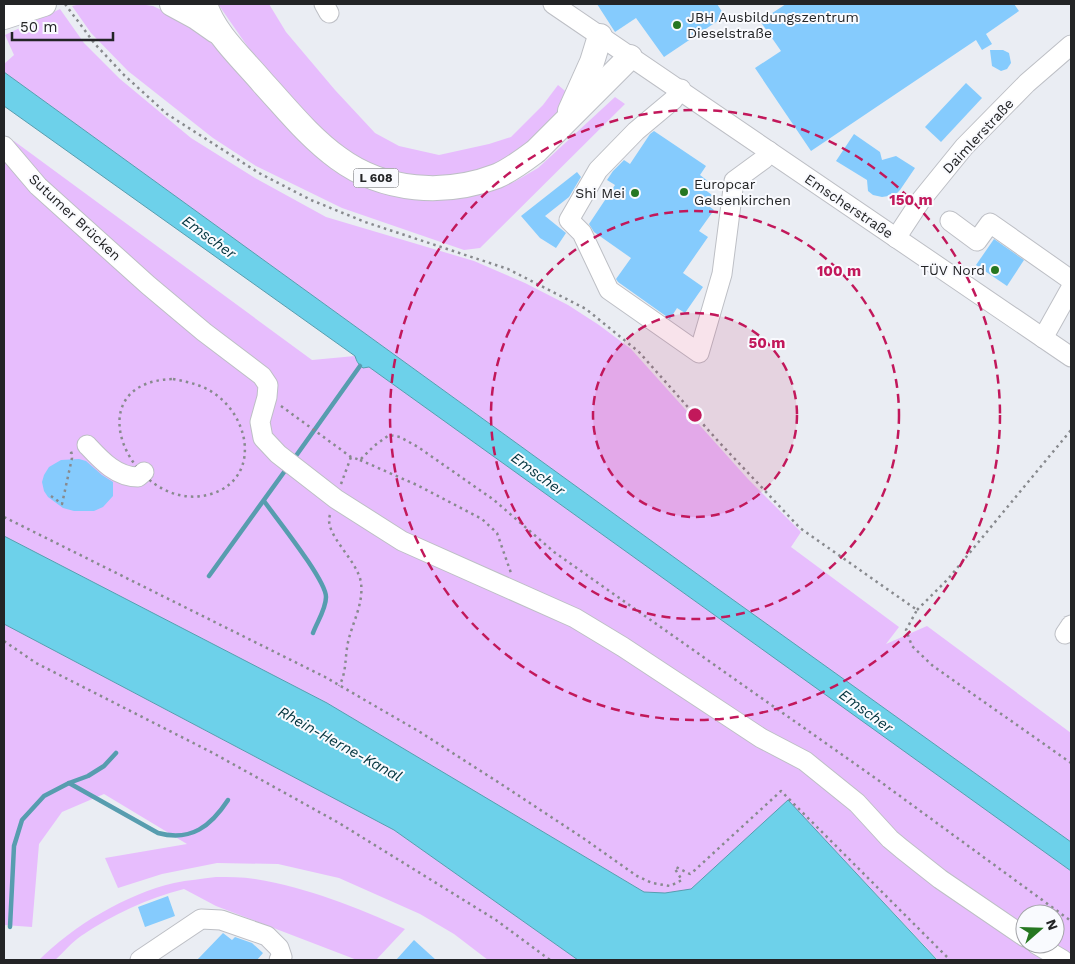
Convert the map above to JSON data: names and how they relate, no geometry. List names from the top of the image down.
{
  "streets": {
    "main road": ["L 608"],
    "street": ["Daimlerstraße", "Emscherstraße", "Sutumer Brücken"]
  },
  "crossings": [
    ["Daimlerstraße", "Emscherstraße"],
    ["L 608", "Emscherstraße"]
  ],
  "water": ["Emscher", "Rhein-Herne-Kanal"],
  "places": [
    "JBH Ausbildungszentrum Dieselstraße",
    "Europcar Gelsenkirchen",
    "Shi Mei",
    "TÜV Nord"
  ],
  "scale_bar": "50 m",
  "north": "right",
  "rings": ["150 m", "100 m", "50 m"]
}
